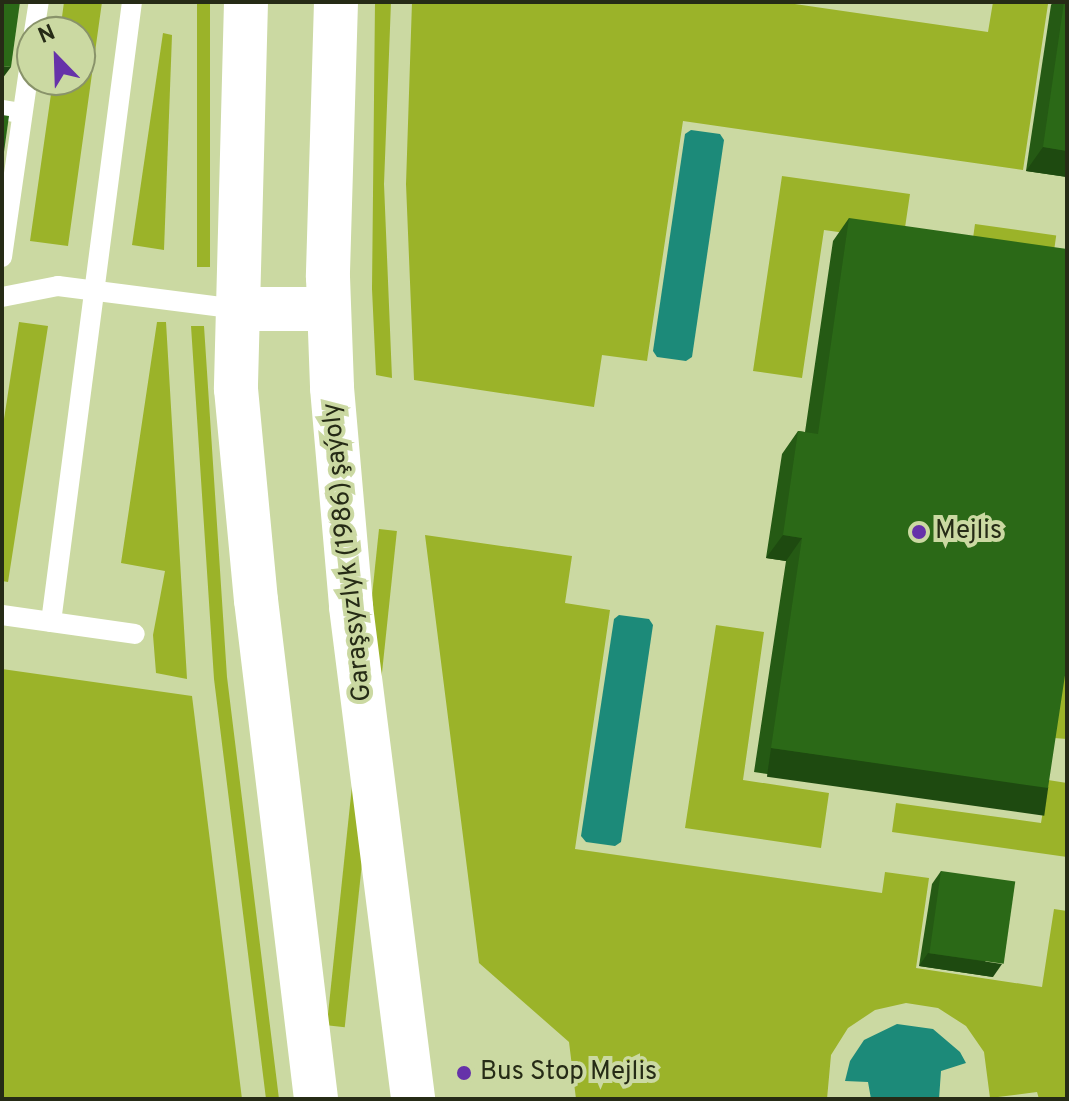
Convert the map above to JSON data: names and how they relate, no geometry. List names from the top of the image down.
{
  "streets": {
    "main road": ["Garaşsyzlyk (1986) şaýoly"]
  },
  "places": ["Mejlis", "Bus Stop Mejlis"],
  "north": "top left"
}
